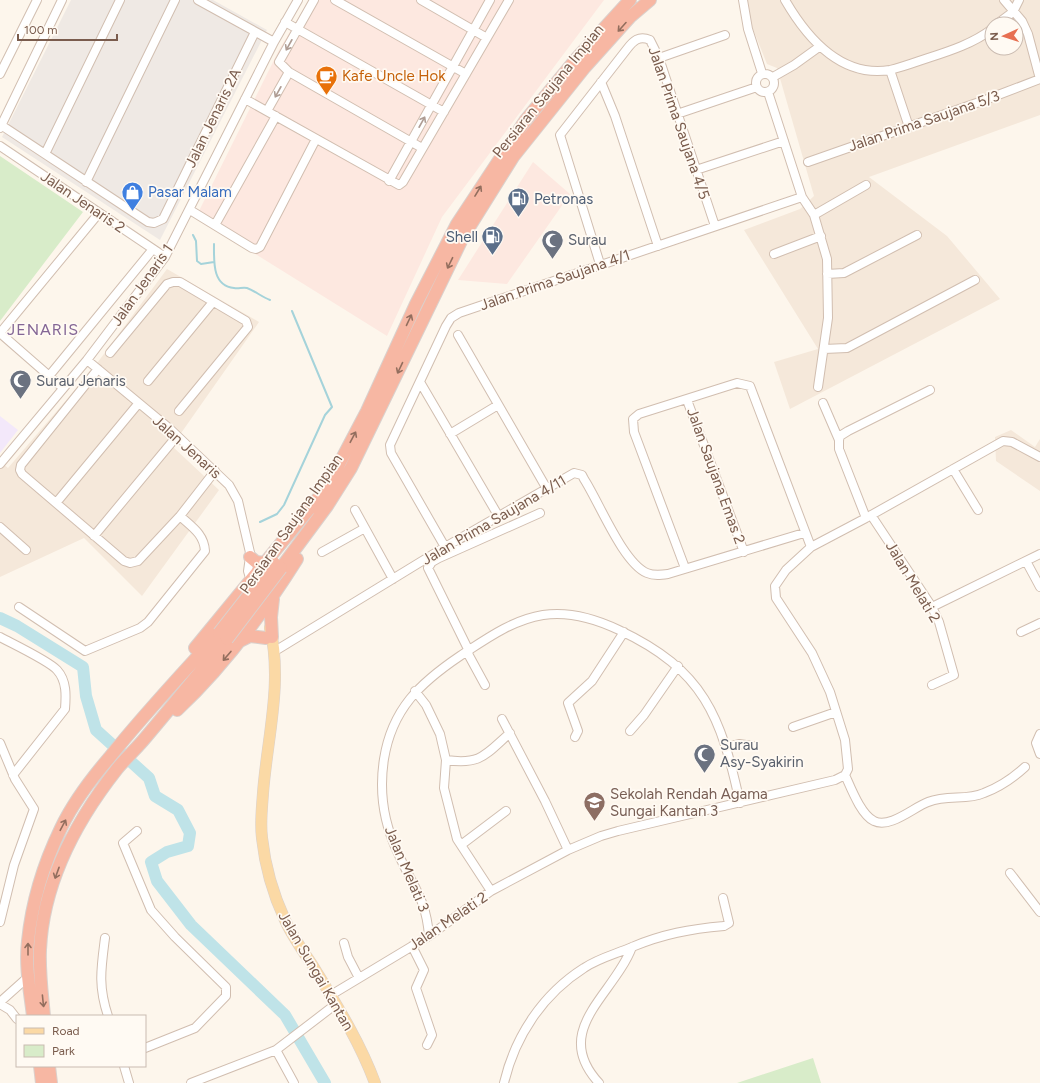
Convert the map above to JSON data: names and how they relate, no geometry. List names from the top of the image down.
{
  "streets": {
    "highway": ["Persiaran Saujana Impian"],
    "main road": ["Jalan Sungai Kantan"],
    "street": [
      "Jalan Jenaris 2A",
      "Jalan Prima Saujana 5/3",
      "Jalan Prima Saujana 4/5",
      "Jalan Jenaris 2",
      "Jalan Prima Saujana 4/1",
      "Jalan Jenaris 1",
      "Jalan Jenaris",
      "Jalan Saujana Emas 2",
      "Jalan Prima Saujana 4/11",
      "Jalan Melati 2",
      "Jalan Melati 3"
    ]
  },
  "crossings": [
    ["Jalan Prima Saujana 4/5", "Jalan Prima Saujana 4/1"],
    ["Jalan Jenaris 2", "Jalan Jenaris 1"],
    ["Jalan Prima Saujana 4/1", "Jalan Prima Saujana 4/11"],
    ["Jalan Jenaris 1", "Jalan Jenaris"],
    ["Jalan Jenaris", "Jalan Sungai Kantan"],
    ["Jalan Saujana Emas 2", "Jalan Prima Saujana 4/11"],
    ["Jalan Prima Saujana 4/11", "Jalan Sungai Kantan"],
    ["Jalan Melati 2", "Jalan Melati 3"],
    ["Jalan Melati 2", "Jalan Sungai Kantan"]
  ],
  "districts": ["JENARIS"],
  "places": {
    "cafe": ["Kafe Uncle Hok"],
    "shop": ["Pasar Malam"],
    "fuel station": ["Petronas", "Shell"],
    "mosque": ["Surau", "Surau Jenaris", "Surau Asy-Syakirin"],
    "school or university": ["Sekolah Rendah Agama Sungai Kantan 3"]
  },
  "legend": ["Road", "Park"],
  "scale_bar": "100 m",
  "north": "left"
}
